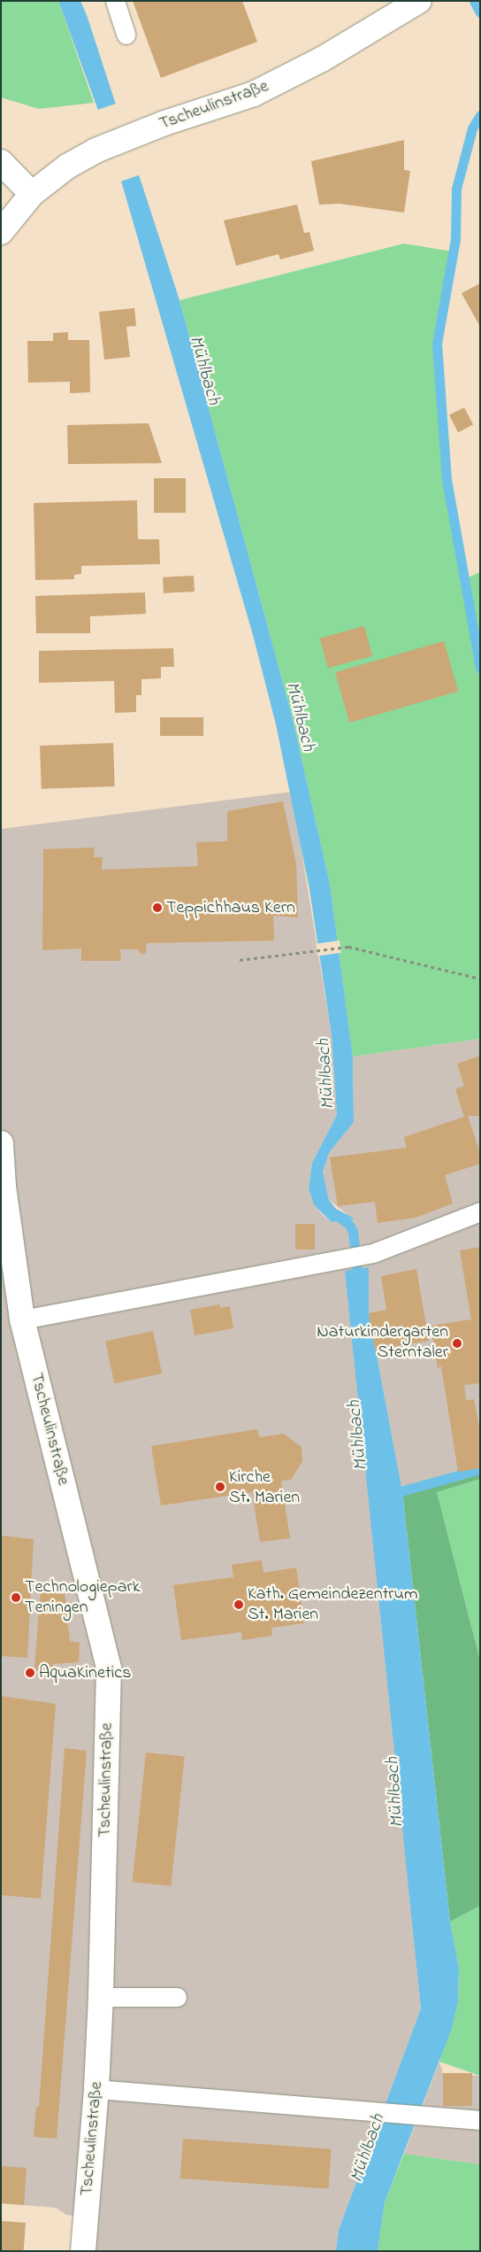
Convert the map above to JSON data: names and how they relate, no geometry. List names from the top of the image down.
{
  "streets": {
    "street": ["Tscheulinstraße"]
  },
  "water": ["Mühlbach"],
  "places": [
    "Teppichhaus Kern",
    "Naturkindergarten Sterntaler",
    "Kirche St. Marien",
    "Technologiepark Teningen",
    "Kath. Gemeindezentrum St. Marien",
    "AquaKinetics"
  ]
}
